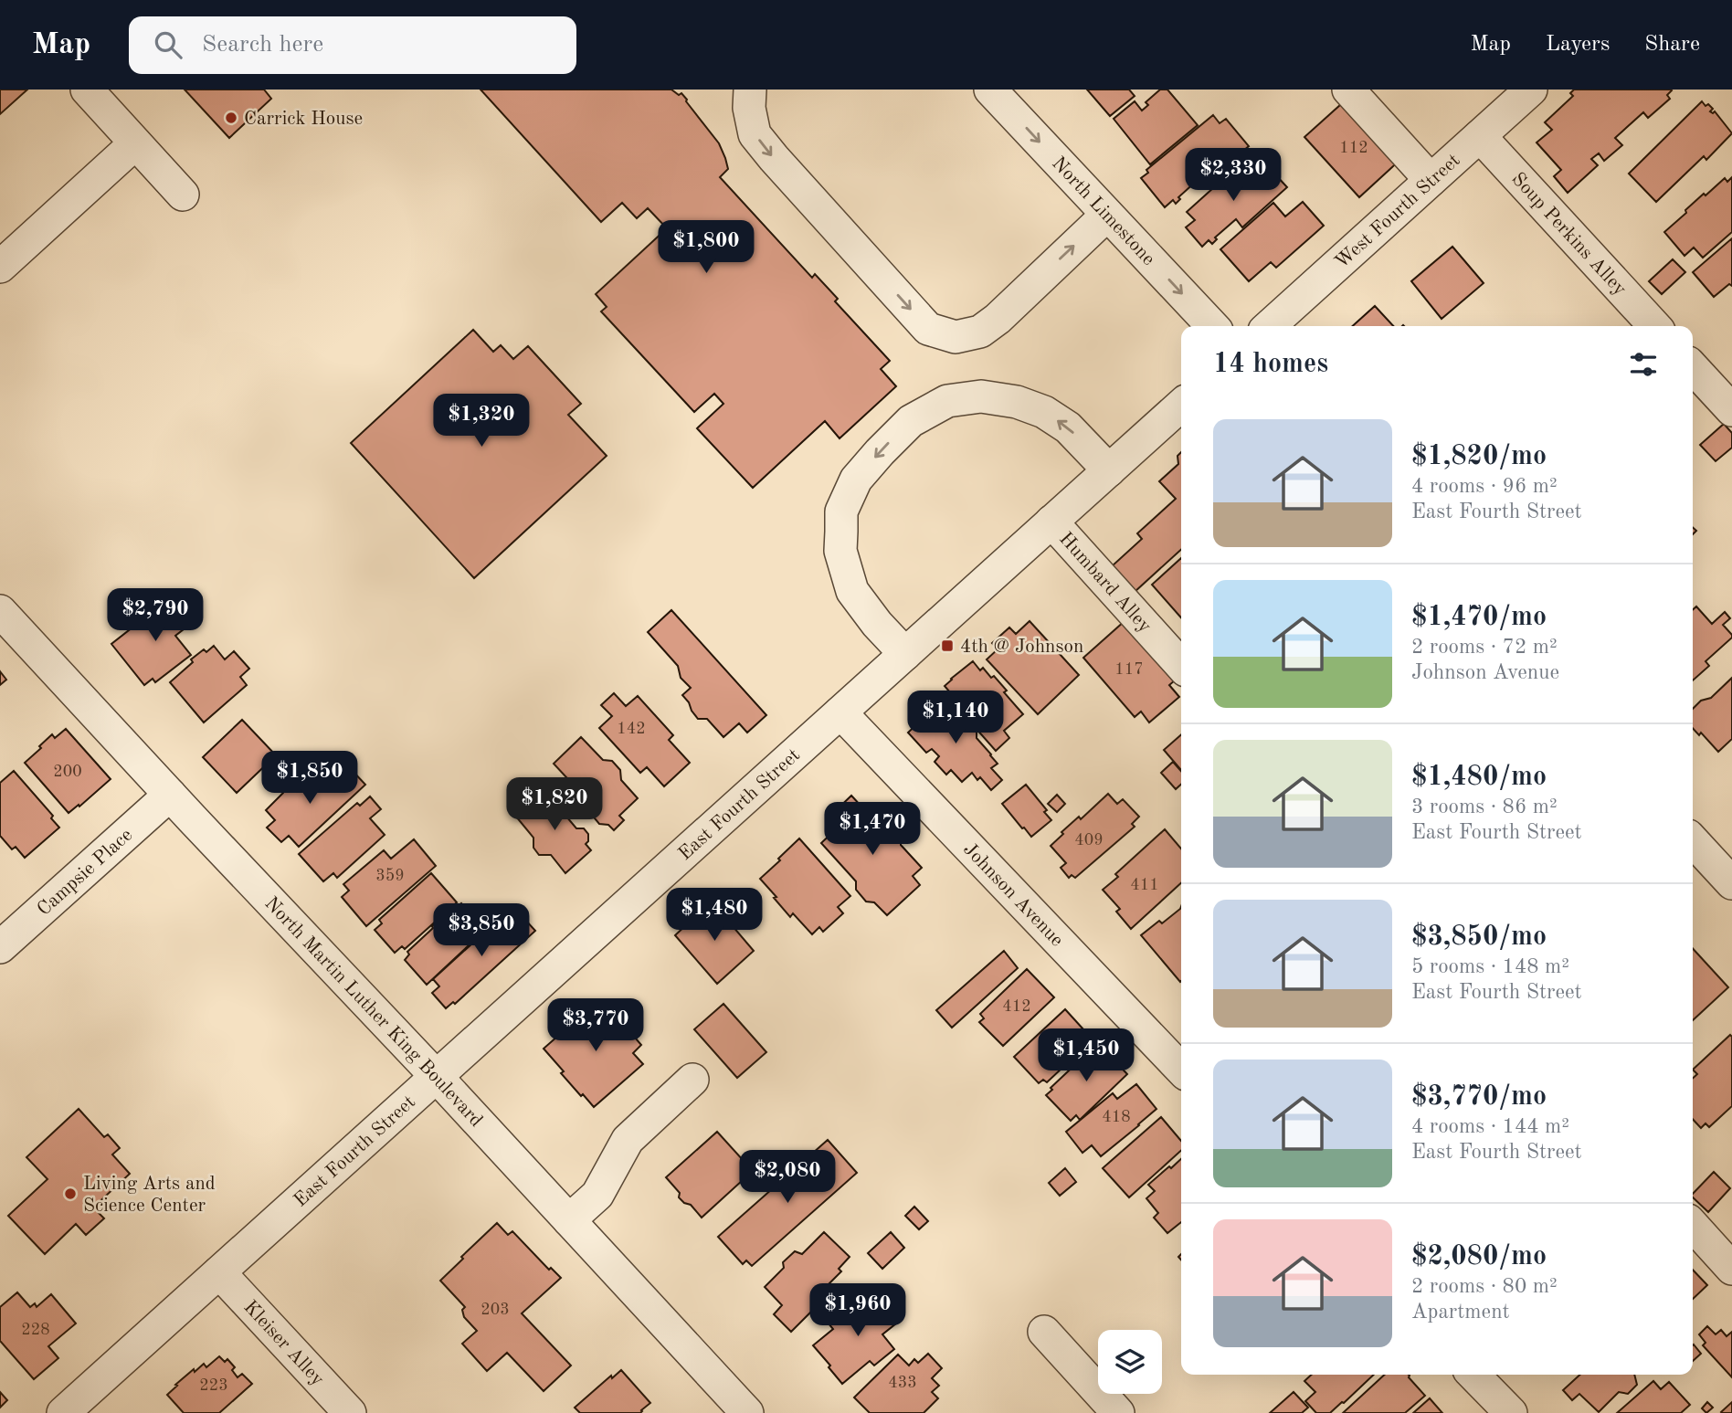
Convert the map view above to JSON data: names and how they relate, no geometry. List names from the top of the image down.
{
  "streets": {
    "street": [
      "North Limestone",
      "West Fourth Street",
      "Soup Perkins Alley",
      "Humbard Alley",
      "East Fourth Street",
      "Campsie Place",
      "Johnson Avenue",
      "North Martin Luther King Boulevard",
      "Kleiser Alley"
    ]
  },
  "crossings": [
    ["West Fourth Street", "Soup Perkins Alley"],
    ["Humbard Alley", "East Fourth Street"],
    ["East Fourth Street", "Johnson Avenue"],
    ["East Fourth Street", "North Martin Luther King Boulevard"],
    ["East Fourth Street", "Kleiser Alley"],
    ["Campsie Place", "North Martin Luther King Boulevard"]
  ],
  "one_way": ["North Limestone"],
  "places": {
    "other": ["Carrick House", "Living Arts and Science Center"],
    "transit": ["4th @ Johnson"]
  },
  "house_numbers": [
    "112",
    "117",
    "142",
    "200",
    "409",
    "359",
    "411",
    "412",
    "418",
    "203",
    "228",
    "433",
    "223"
  ],
  "page": {
    "header": "Map",
    "search": "Search here",
    "nav": ["Map", "Layers", "Share"],
    "price": [
      "$2,330",
      "$1,800",
      "$1,320",
      "$2,790",
      "$1,140",
      "$1,850",
      "$1,820",
      "$1,470",
      "$1,480",
      "$3,850",
      "$3,770",
      "$1,450",
      "$2,080",
      "$1,960"
    ],
    "heading": "14 homes",
    "list": [
      {
        "name": "$1,820/mo",
        "note": "4 rooms · 96 m² · East Fourth Street"
      },
      {
        "name": "$1,470/mo",
        "note": "2 rooms · 72 m² · Johnson Avenue"
      },
      {
        "name": "$1,480/mo",
        "note": "3 rooms · 86 m² · East Fourth Street"
      },
      {
        "name": "$3,850/mo",
        "note": "5 rooms · 148 m² · East Fourth Street"
      },
      {
        "name": "$3,770/mo",
        "note": "4 rooms · 144 m² · East Fourth Street"
      },
      {
        "name": "$2,080/mo",
        "note": "2 rooms · 80 m² · Apartment"
      }
    ]
  }
}
